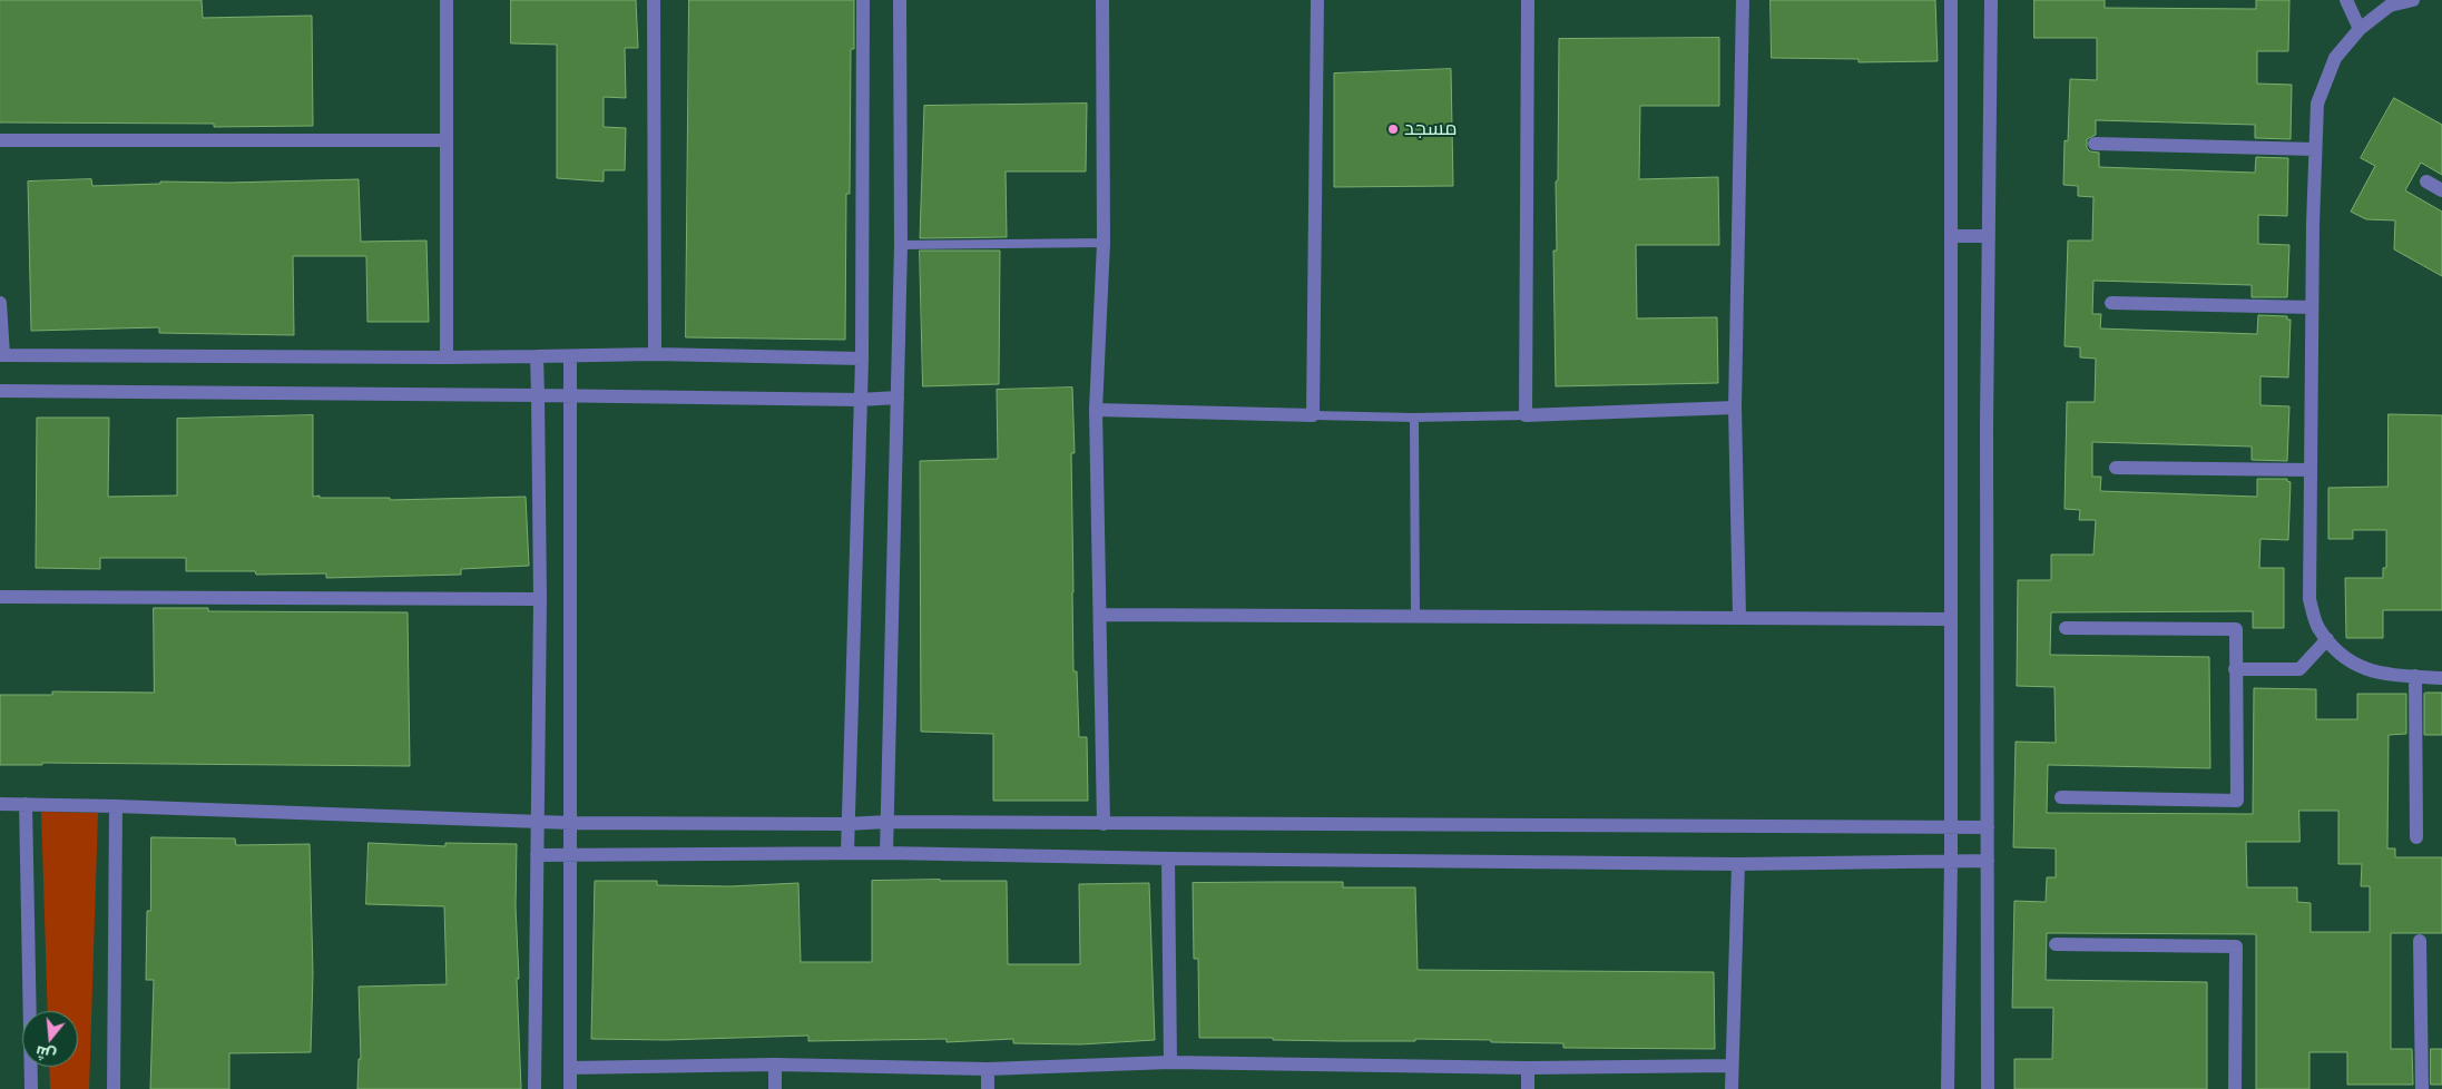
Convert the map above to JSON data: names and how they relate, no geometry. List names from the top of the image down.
{
  "places": ["مسجد"],
  "north": "bottom"
}
